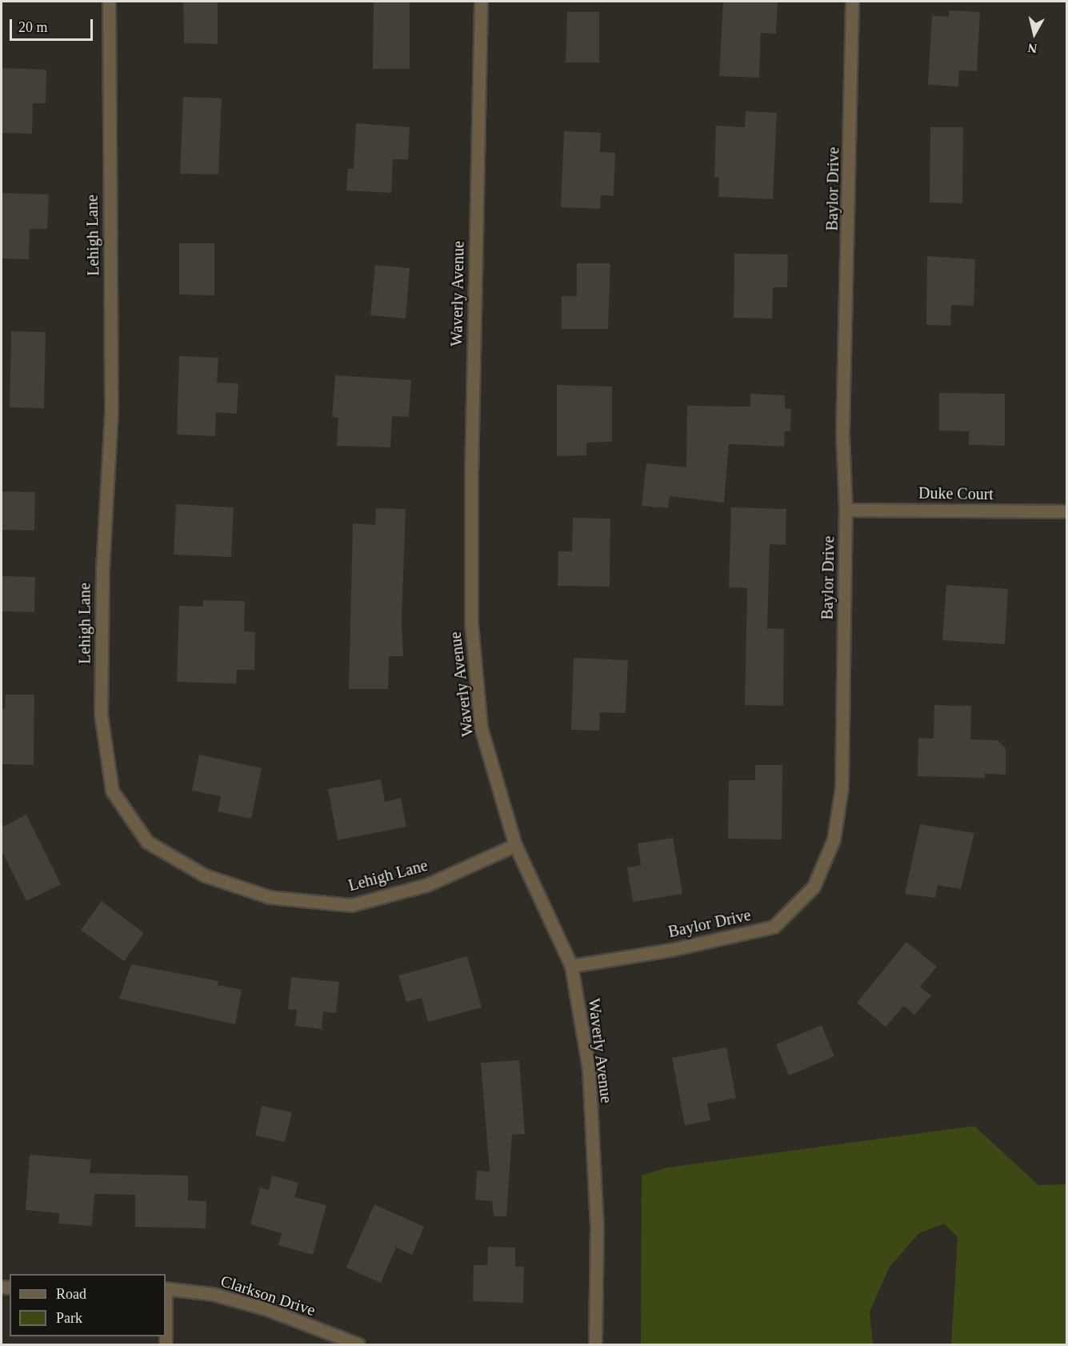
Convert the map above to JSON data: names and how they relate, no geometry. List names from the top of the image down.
{
  "streets": {
    "street": [
      "Baylor Drive",
      "Lehigh Lane",
      "Waverly Avenue",
      "Duke Court",
      "Clarkson Drive"
    ]
  },
  "crossings": [
    ["Baylor Drive", "Waverly Avenue"],
    ["Baylor Drive", "Duke Court"],
    ["Lehigh Lane", "Waverly Avenue"]
  ],
  "legend": ["Road", "Park"],
  "scale_bar": "20 m",
  "north": "bottom"
}
